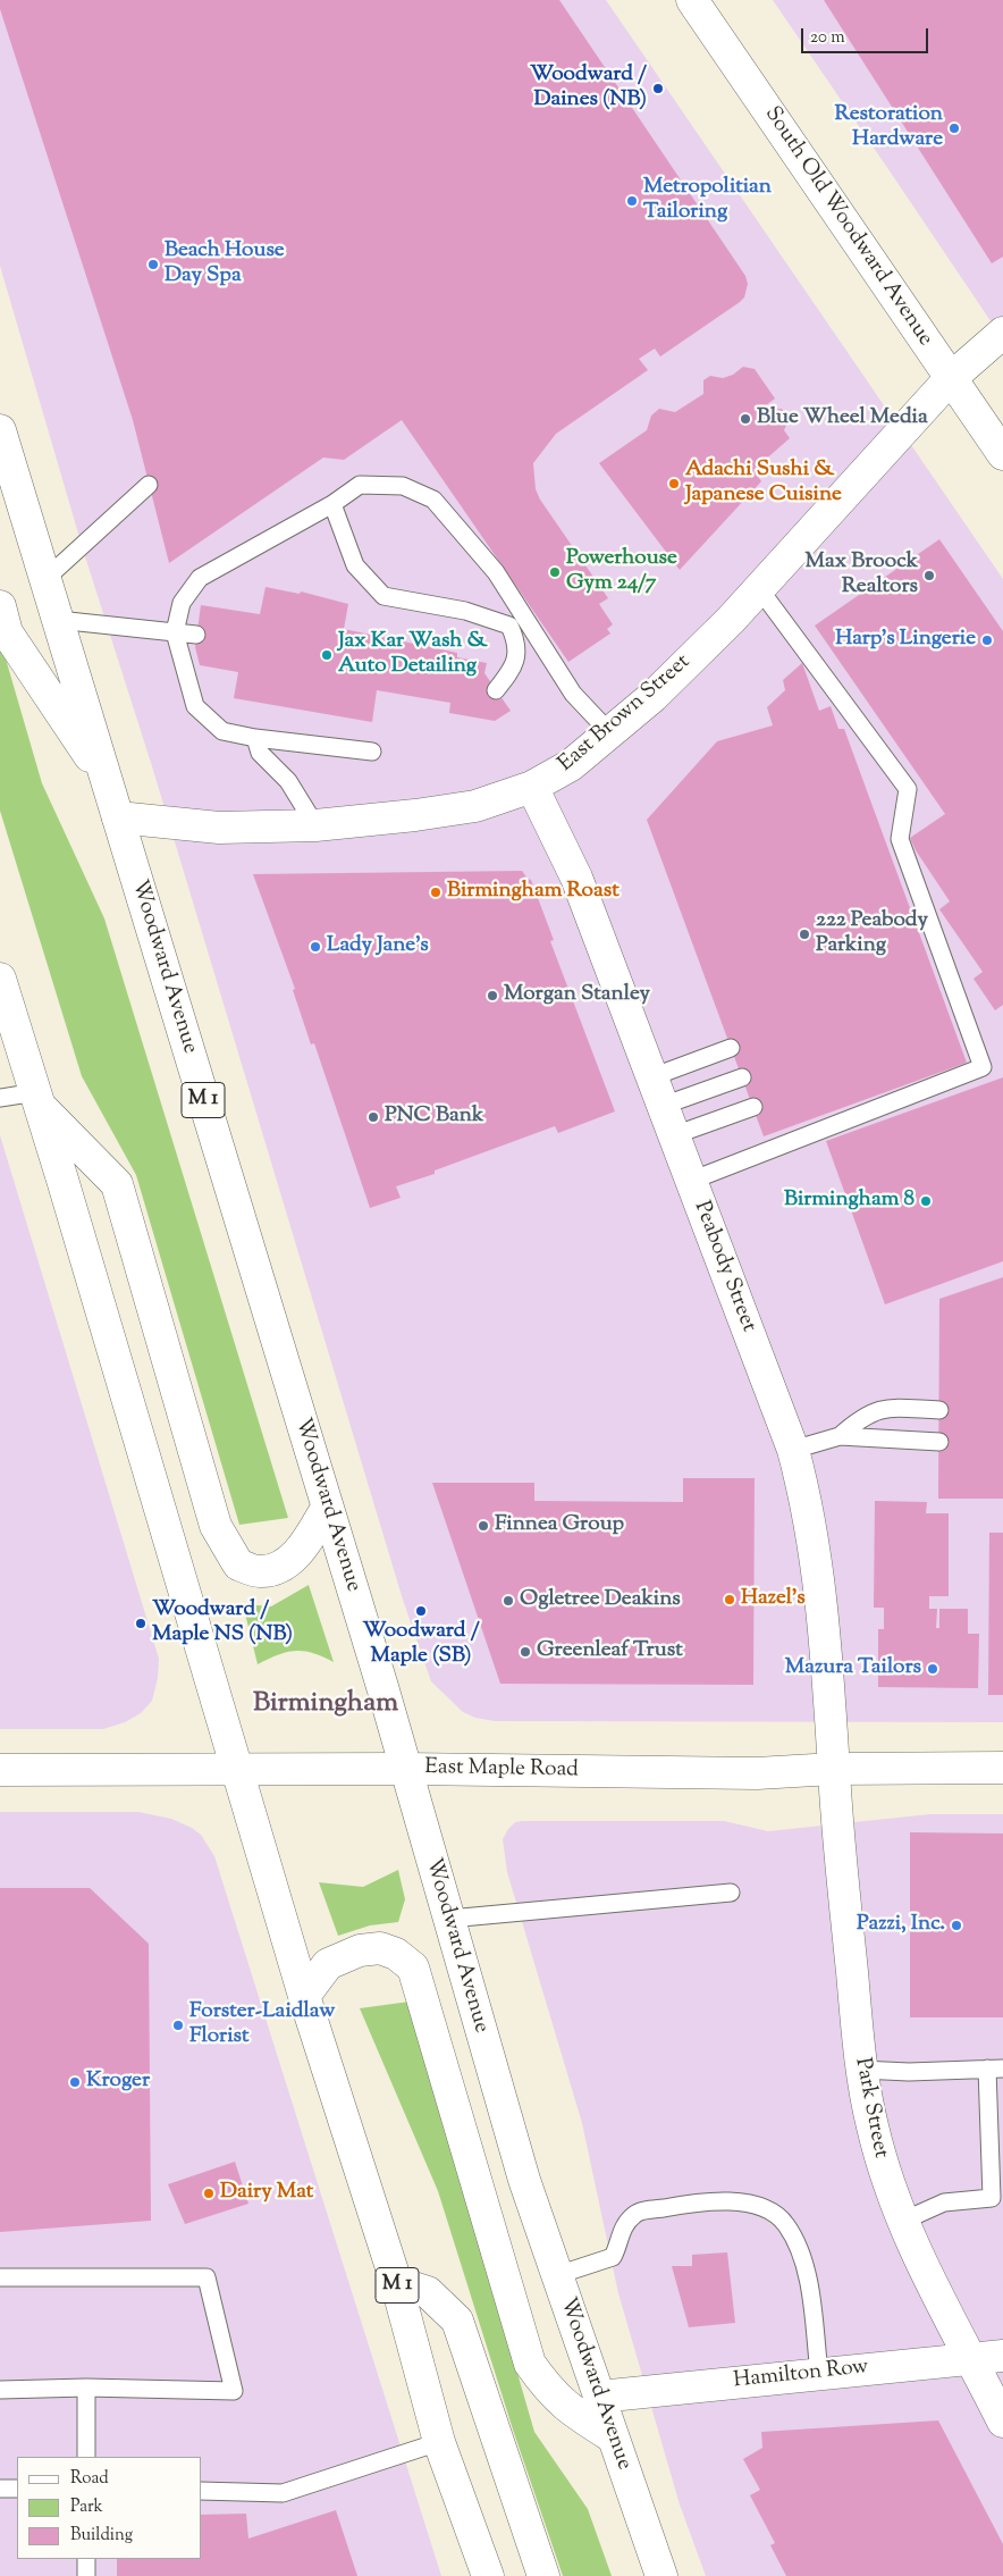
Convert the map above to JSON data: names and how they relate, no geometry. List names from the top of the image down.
{
  "streets": {
    "main road": [
      "South Old Woodward Avenue",
      "East Brown Street",
      "Woodward Avenue",
      "M 1",
      "Peabody Street",
      "East Maple Road",
      "Park Street",
      "Hamilton Row"
    ]
  },
  "crossings": [
    ["South Old Woodward Avenue", "East Brown Street"],
    ["East Brown Street", "Woodward Avenue"],
    ["East Brown Street", "Peabody Street"],
    ["Woodward Avenue", "East Maple Road"],
    ["Woodward Avenue", "Hamilton Row"],
    ["M 1", "East Maple Road"],
    ["Peabody Street", "East Maple Road"],
    ["Peabody Street", "Park Street"],
    ["East Maple Road", "Park Street"],
    ["Park Street", "Hamilton Row"]
  ],
  "districts": ["Birmingham"],
  "places": [
    "Woodward / Daines (NB)",
    "Restoration Hardware",
    "Metropolitian Tailoring",
    "Beach House Day Spa",
    "Blue Wheel Media",
    "Adachi Sushi & Japanese Cuisine",
    "Powerhouse Gym 24/7",
    "Max Broock Realtors",
    "Harp's Lingerie",
    "Jax Kar Wash & Auto Detailing",
    "Birmingham Roast",
    "222 Peabody Parking",
    "Lady Jane's",
    "Morgan Stanley",
    "PNC Bank",
    "Birmingham 8",
    "Finnea Group",
    "Hazel's",
    "Ogletree Deakins",
    "Woodward / Maple (SB)",
    "Woodward / Maple NS (NB)",
    "Greenleaf Trust",
    "Mazura Tailors",
    "Pazzi, Inc.",
    "Forster-Laidlaw Florist",
    "Kroger",
    "Dairy Mat"
  ],
  "legend": ["Road", "Park", "Building"],
  "scale_bar": "20 m"
}
